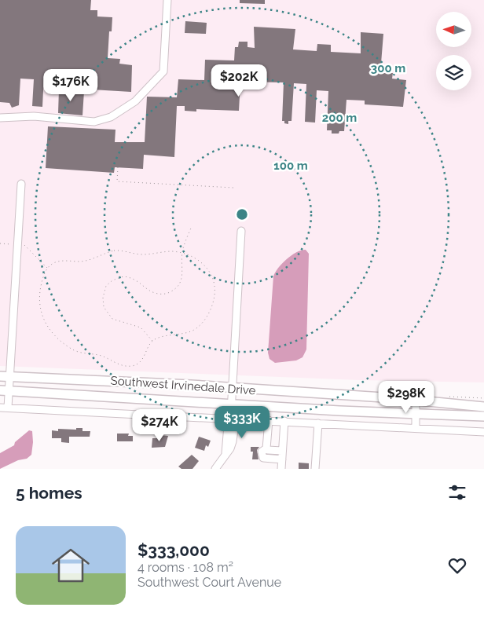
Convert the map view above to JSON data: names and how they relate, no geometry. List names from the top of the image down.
{
  "streets": {
    "main road": ["Southwest Irvinedale Drive"]
  },
  "north": "left",
  "page": {
    "price": [
      "$202K",
      "$176K",
      "$298K",
      "$333K",
      "$274K"
    ],
    "heading": "5 homes",
    "list": [
      {
        "name": "$333,000",
        "note": "4 rooms · 108 m² · Southwest Court Avenue"
      }
    ]
  },
  "rings": ["300 m", "200 m", "100 m"]
}
